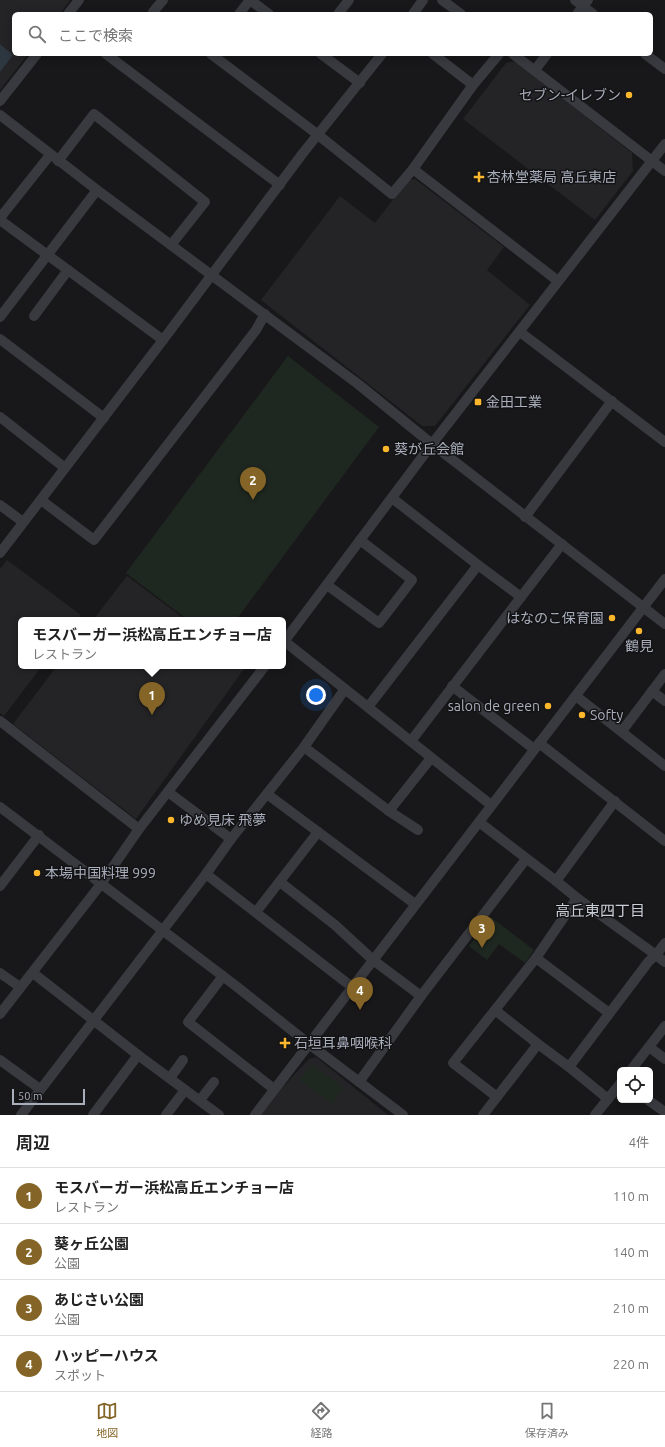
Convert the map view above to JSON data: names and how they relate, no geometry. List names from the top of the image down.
{
  "districts": ["高丘東四丁目"],
  "places": {
    "other": [
      "セブン-イレブン",
      "葵が丘会館",
      "はなのこ保育園",
      "鶴見",
      "salon de green",
      "Softy",
      "ゆめ見床 飛夢",
      "本場中国料理 999"
    ],
    "health": ["杏林堂薬局 高丘東店", "石垣耳鼻咽喉科"],
    "transit": ["金田工業"]
  },
  "scale_bar": "50 m",
  "page": {
    "search": "ここで検索",
    "pins": [
      "2",
      "1",
      "3",
      "4"
    ],
    "popup": ["モスバーガー浜松高丘エンチョー店", "レストラン"],
    "scale": "50 m",
    "heading": ["周辺", "4件"],
    "list": [
      {
        "mark": "1",
        "name": "モスバーガー浜松高丘エンチョー店",
        "note": "レストラン",
        "value": "110 m"
      },
      {
        "mark": "2",
        "name": "葵ヶ丘公園",
        "note": "公園",
        "value": "140 m"
      },
      {
        "mark": "3",
        "name": "あじさい公園",
        "note": "公園",
        "value": "210 m"
      },
      {
        "mark": "4",
        "name": "ハッピーハウス",
        "note": "スポット",
        "value": "220 m"
      }
    ],
    "nav": ["地図", "経路", "保存済み"]
  }
}
